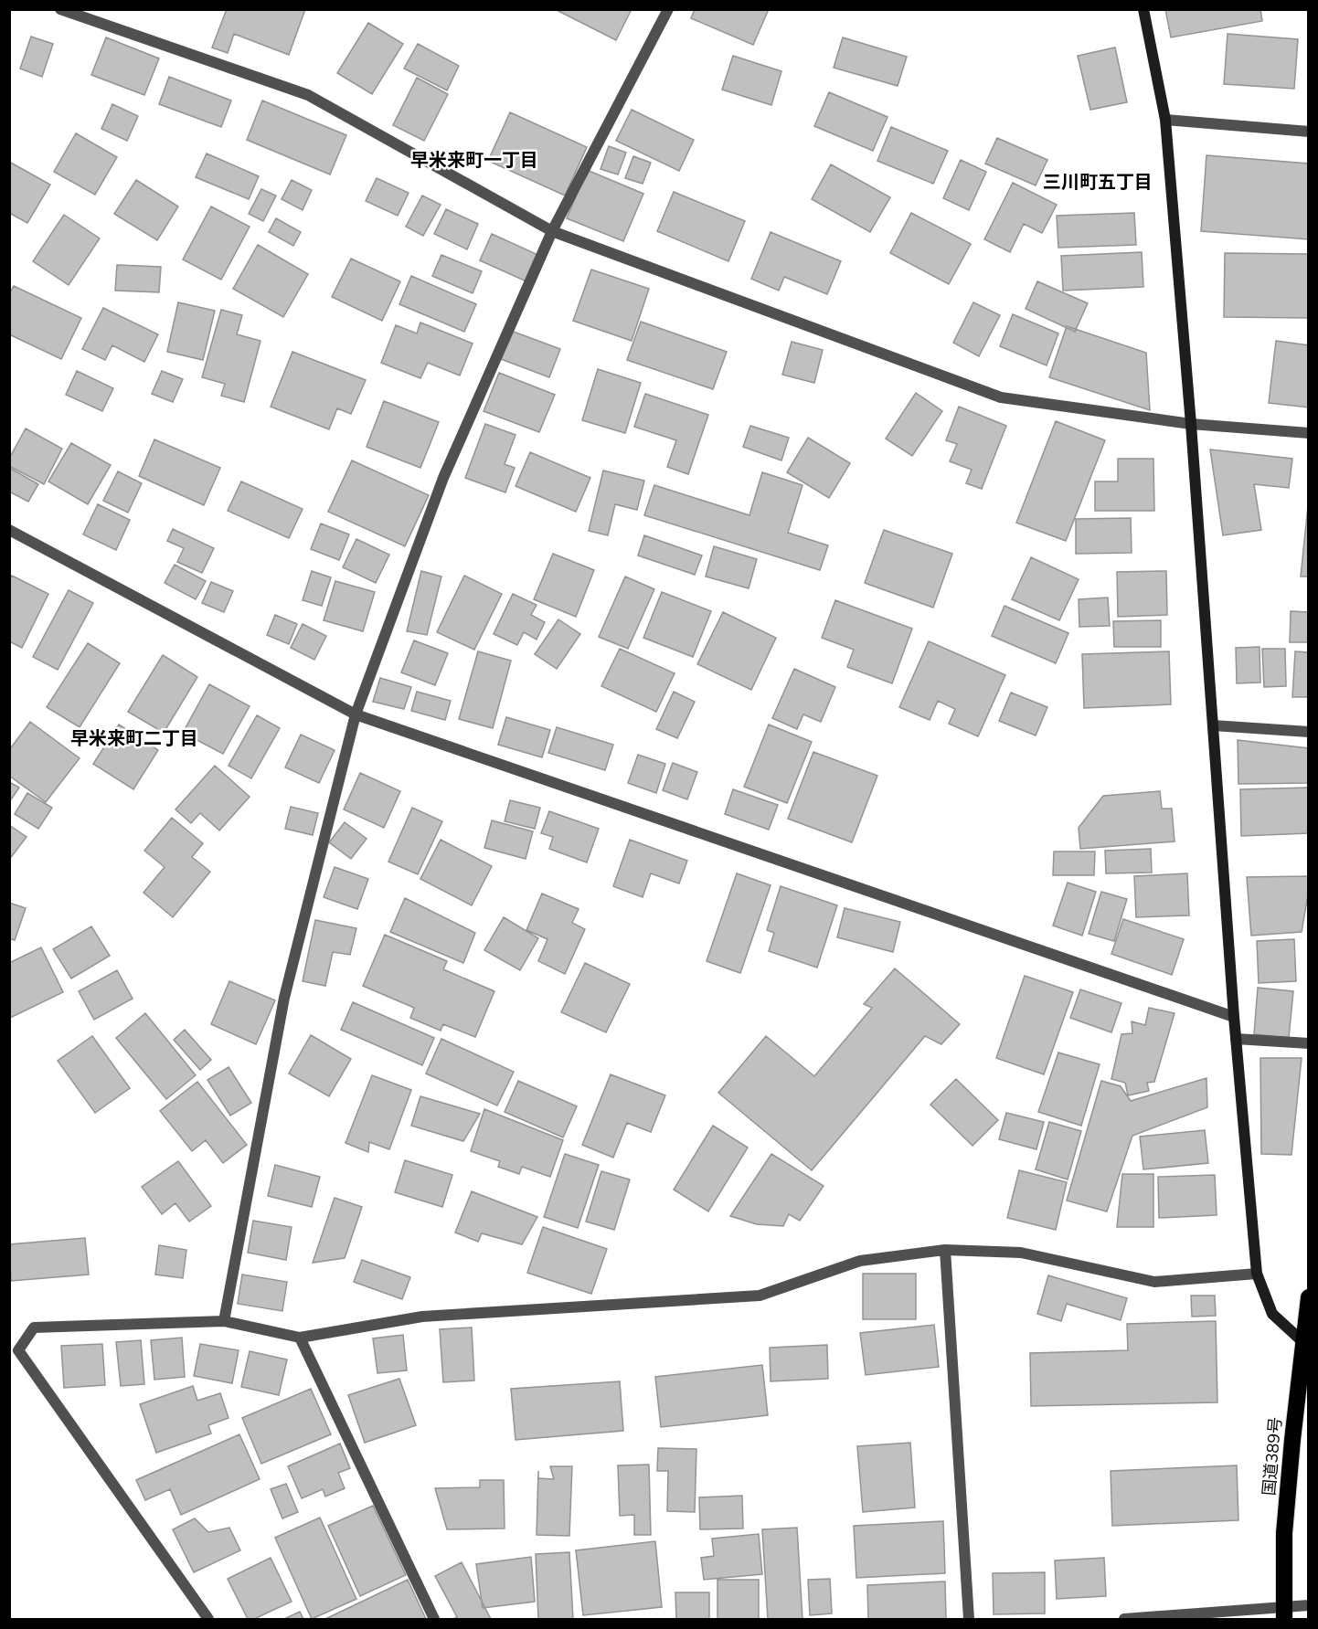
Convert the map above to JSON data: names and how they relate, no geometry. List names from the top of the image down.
{
  "streets": {
    "highway": ["国道389号"]
  },
  "districts": ["早米来町一丁目", "三川町五丁目", "早米来町二丁目"]
}
